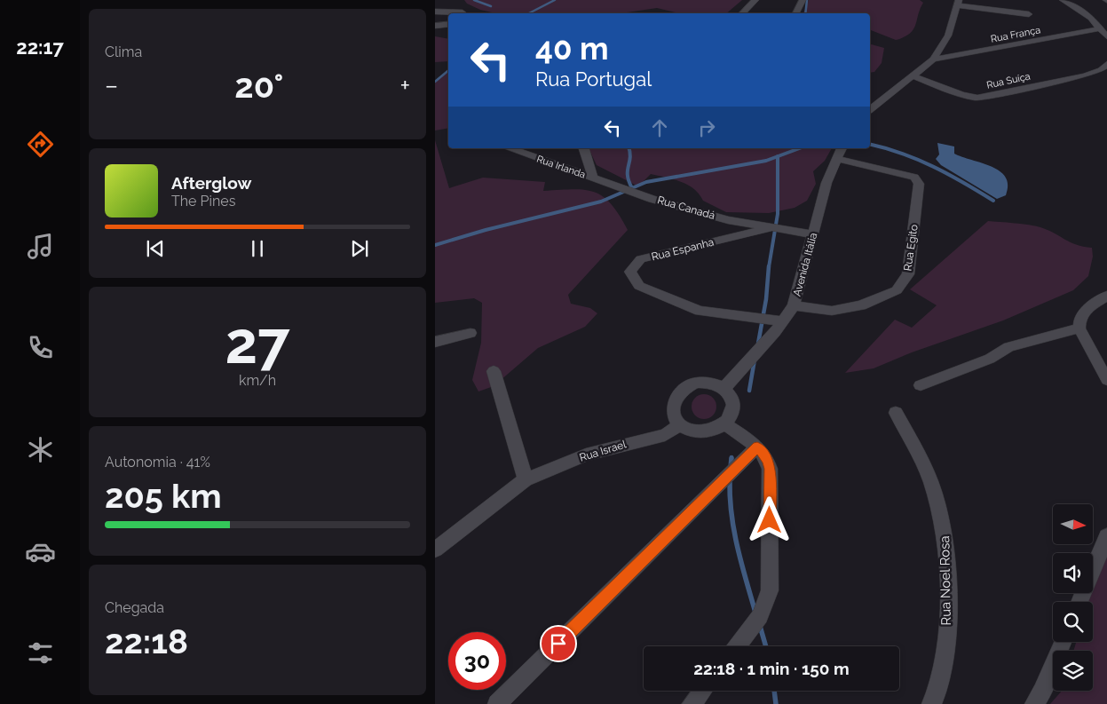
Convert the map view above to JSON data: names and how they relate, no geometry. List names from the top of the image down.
{
  "streets": {
    "street": [
      "Rua França",
      "Rua Suíça",
      "Rua Irlanda",
      "Rua Canadá",
      "Rua Egito",
      "Rua Espanha",
      "Avenida Itália",
      "Rua Israel",
      "Rua Noel Rosa"
    ]
  },
  "crossings": [
    ["Rua Irlanda", "Rua Canadá"],
    ["Rua Canadá", "Rua Espanha"],
    ["Rua Canadá", "Avenida Itália"],
    ["Rua Egito", "Avenida Itália"],
    ["Rua Espanha", "Avenida Itália"],
    ["Avenida Itália", "Rua Israel"]
  ],
  "north": "right",
  "page": {
    "tabs": "22:17",
    "tile": [
      "Clima",
      ["27", "km/h"],
      ["Autonomia · 41%", "205 km"],
      ["Chegada", "22:18"]
    ],
    "turn": ["40 m", "Rua Portugal"],
    "heat": ["−", "20°", "+"],
    "song": ["Afterglow", "The Pines"],
    "limit": "30",
    "trip": "22:18 · 1 min · 150 m"
  }
}
